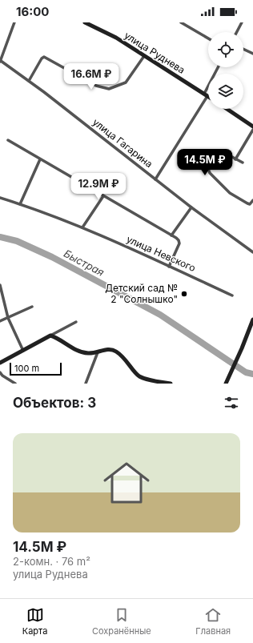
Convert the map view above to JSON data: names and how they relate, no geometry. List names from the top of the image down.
{
  "streets": {
    "street": ["улица Руднева", "улица Гагарина", "улица Невского"]
  },
  "water": ["Быстрая"],
  "places": ["Детский сад № 2 \"Солнышко\""],
  "scale_bar": "100 m",
  "page": {
    "status": "16:00",
    "price": ["16.6M ₽", "14.5M ₽", "12.9M ₽"],
    "scale": "100 m",
    "heading": "Объектов: 3",
    "list": [
      {
        "name": "14.5M ₽",
        "note": "2-комн. · 76 m² · улица Руднева"
      }
    ],
    "tabs": ["Карта", "Сохранённые", "Главная"]
  }
}
